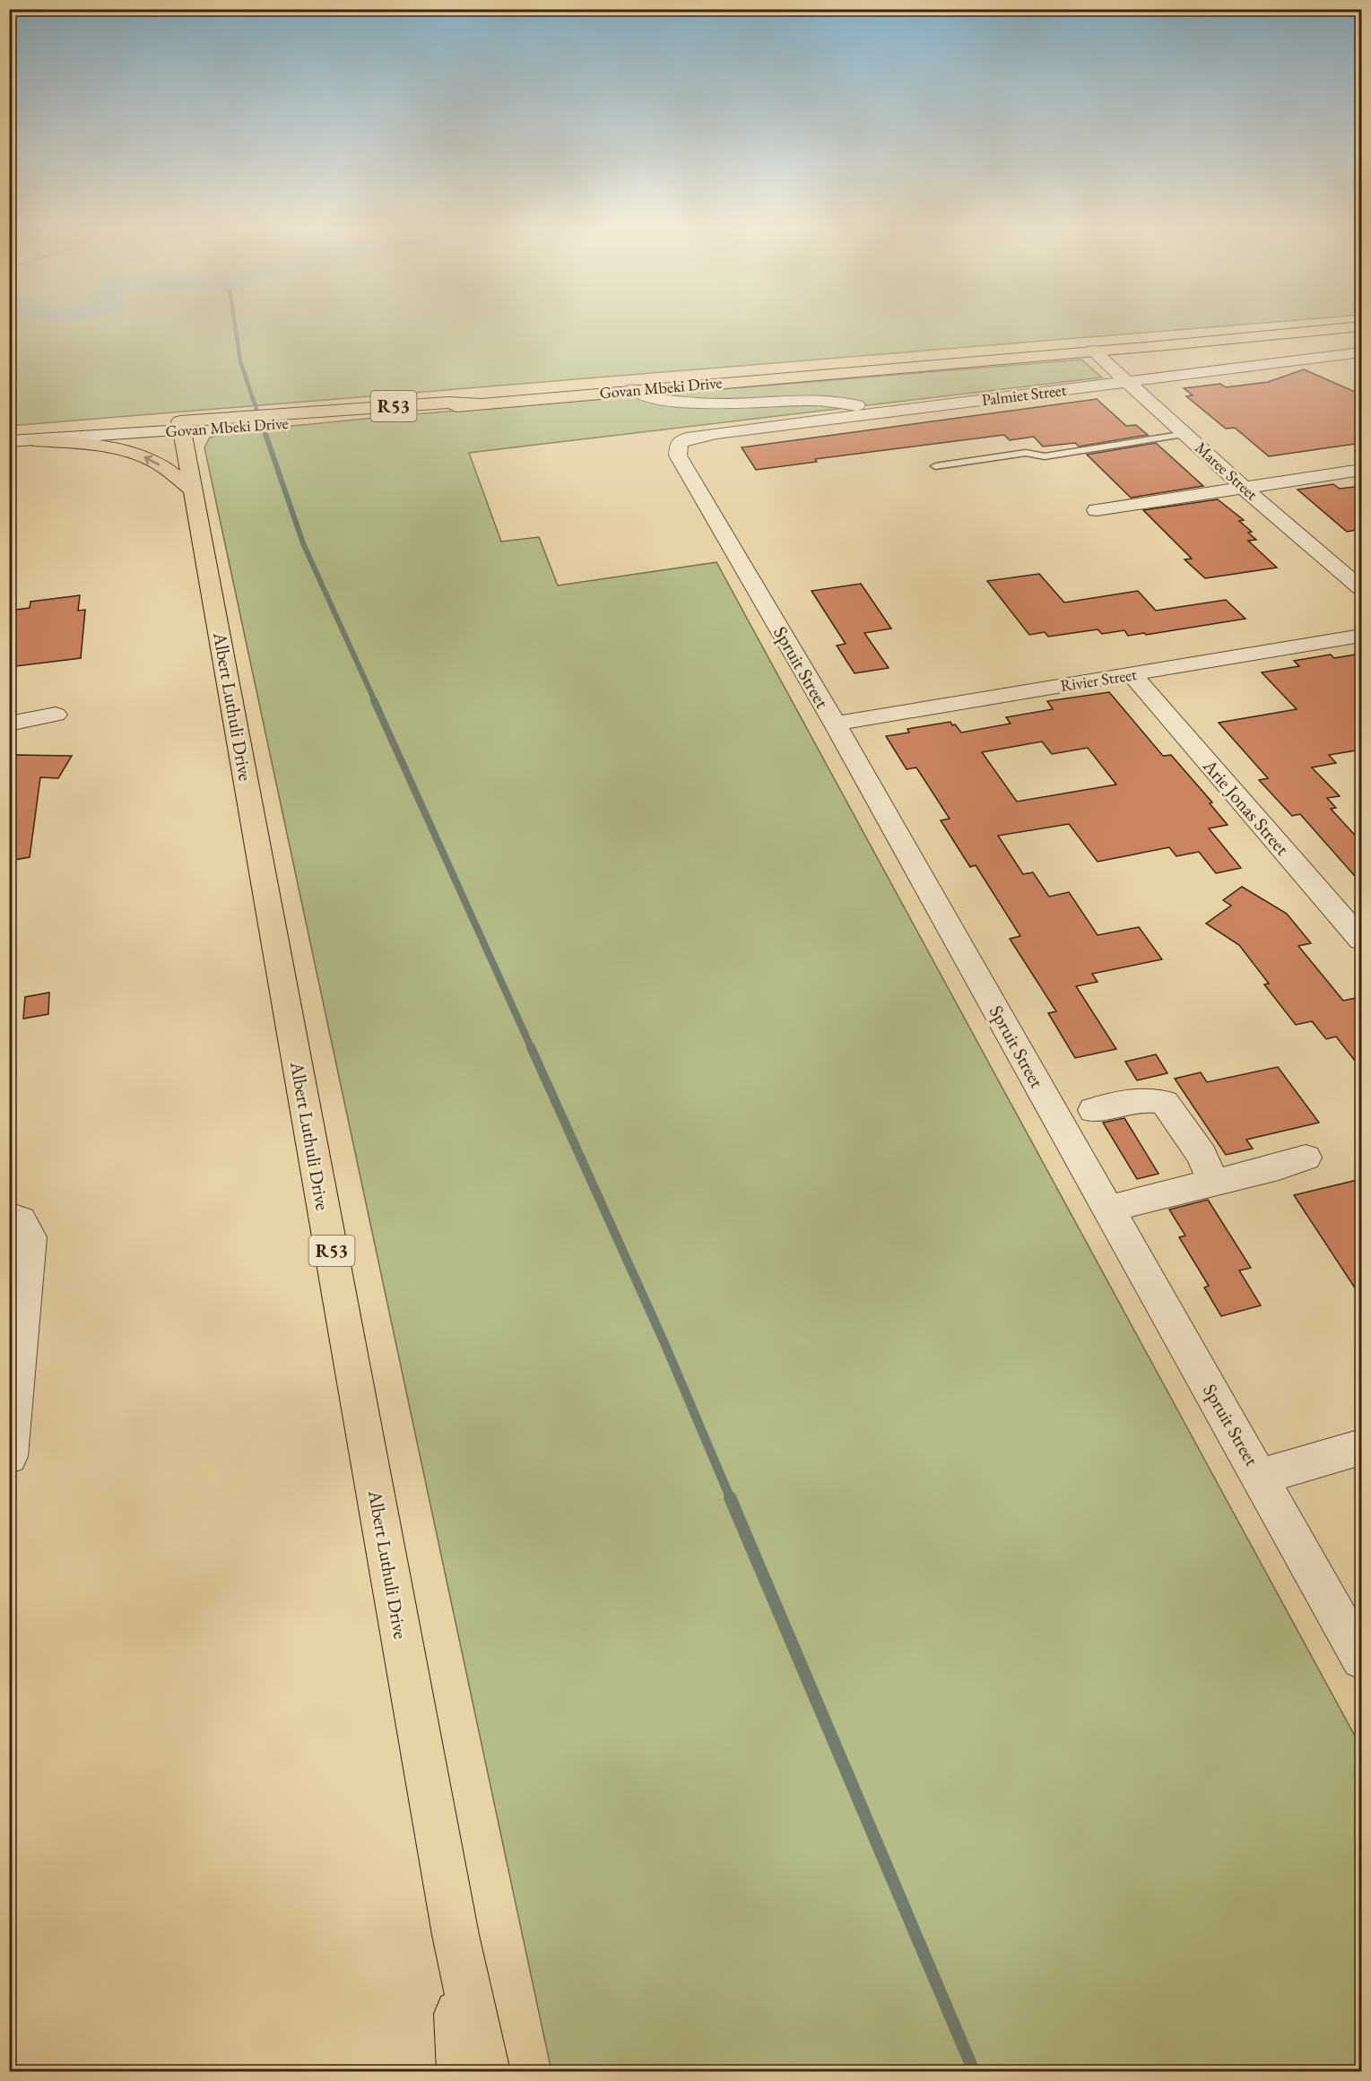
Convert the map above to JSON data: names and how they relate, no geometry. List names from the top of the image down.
{
  "streets": {
    "main road": ["Govan Mbeki Drive", "R53", "Albert Luthuli Drive"],
    "street": [
      "Palmiet Street",
      "Maree Street",
      "Spruit Street",
      "Rivier Street",
      "Arie Jonas Street"
    ]
  },
  "crossings": [
    ["Govan Mbeki Drive", "Maree Street"],
    ["Govan Mbeki Drive", "Albert Luthuli Drive"],
    ["Palmiet Street", "Maree Street"],
    ["Palmiet Street", "Spruit Street"],
    ["Spruit Street", "Rivier Street"],
    ["Rivier Street", "Arie Jonas Street"]
  ]
}
